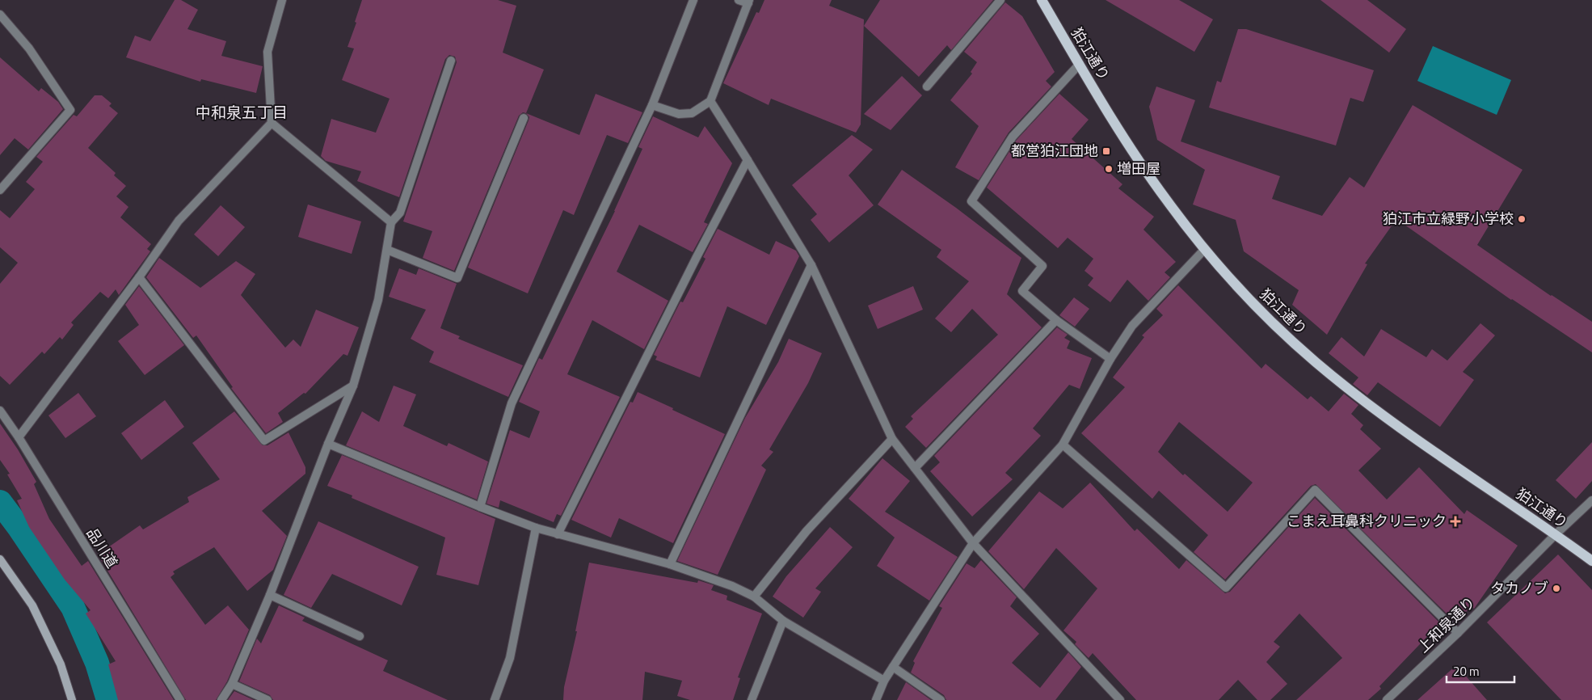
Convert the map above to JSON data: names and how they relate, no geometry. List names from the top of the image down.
{
  "streets": {
    "main road": ["狛江通り"],
    "street": ["品川道", "上和泉通り"]
  },
  "crossings": [
    ["狛江通り", "上和泉通り"]
  ],
  "districts": ["中和泉五丁目"],
  "places": {
    "transit": ["都営狛江団地"],
    "other": ["増田屋", "狛江市立緑野小学校", "タカノブ"],
    "health": ["こまえ耳鼻科クリニック"]
  },
  "scale_bar": "20 m"
}
